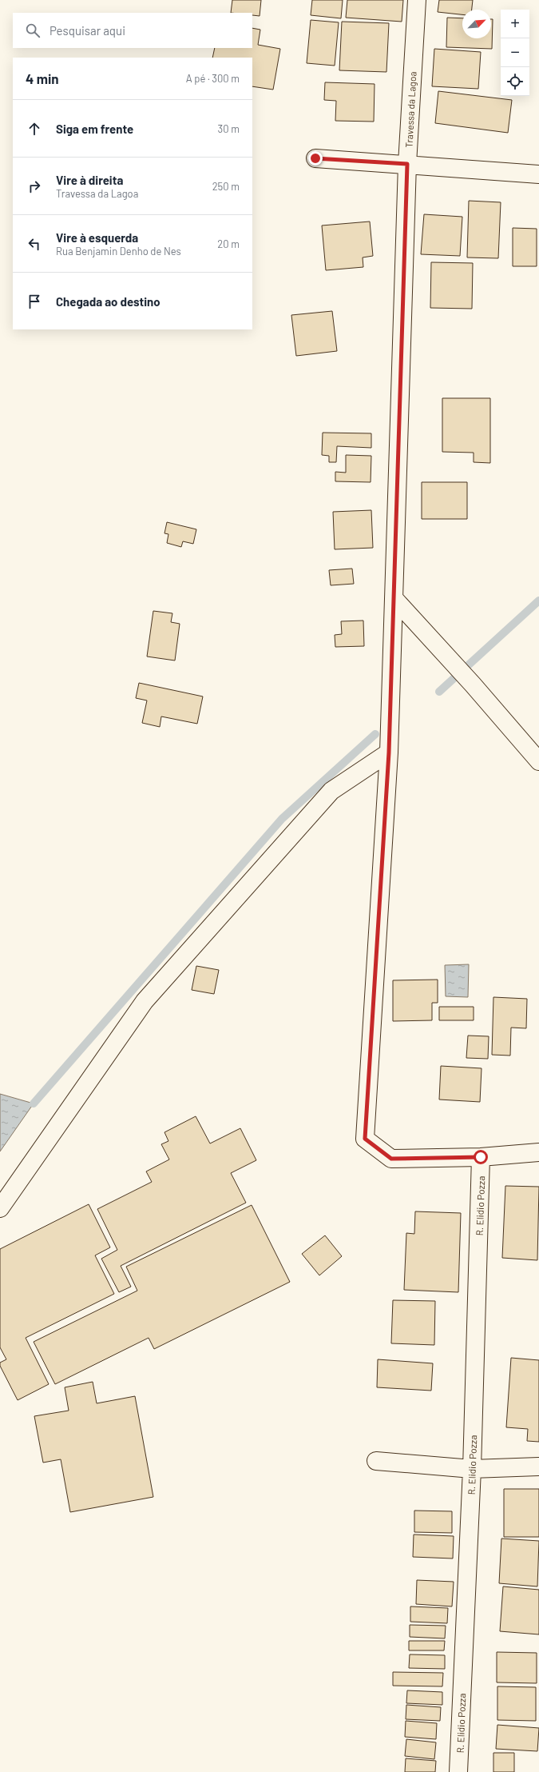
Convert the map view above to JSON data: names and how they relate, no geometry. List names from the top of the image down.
{
  "streets": {
    "street": ["Travessa da Lagoa", "R. Elidio Pozza"]
  },
  "crossings": [
    ["Travessa da Lagoa", "R. Elidio Pozza"]
  ],
  "north": "top right",
  "page": {
    "map_buttons": ["+", "−"],
    "search": "Pesquisar aqui",
    "heading": ["4 min", "A pé · 300 m"],
    "list": [
      ["Siga em frente", "30 m"],
      ["Vire à direita", "Travessa da Lagoa", "250 m"],
      ["Vire à esquerda", "Rua Benjamin Denho de Nes", "20 m"],
      "Chegada ao destino"
    ]
  }
}
